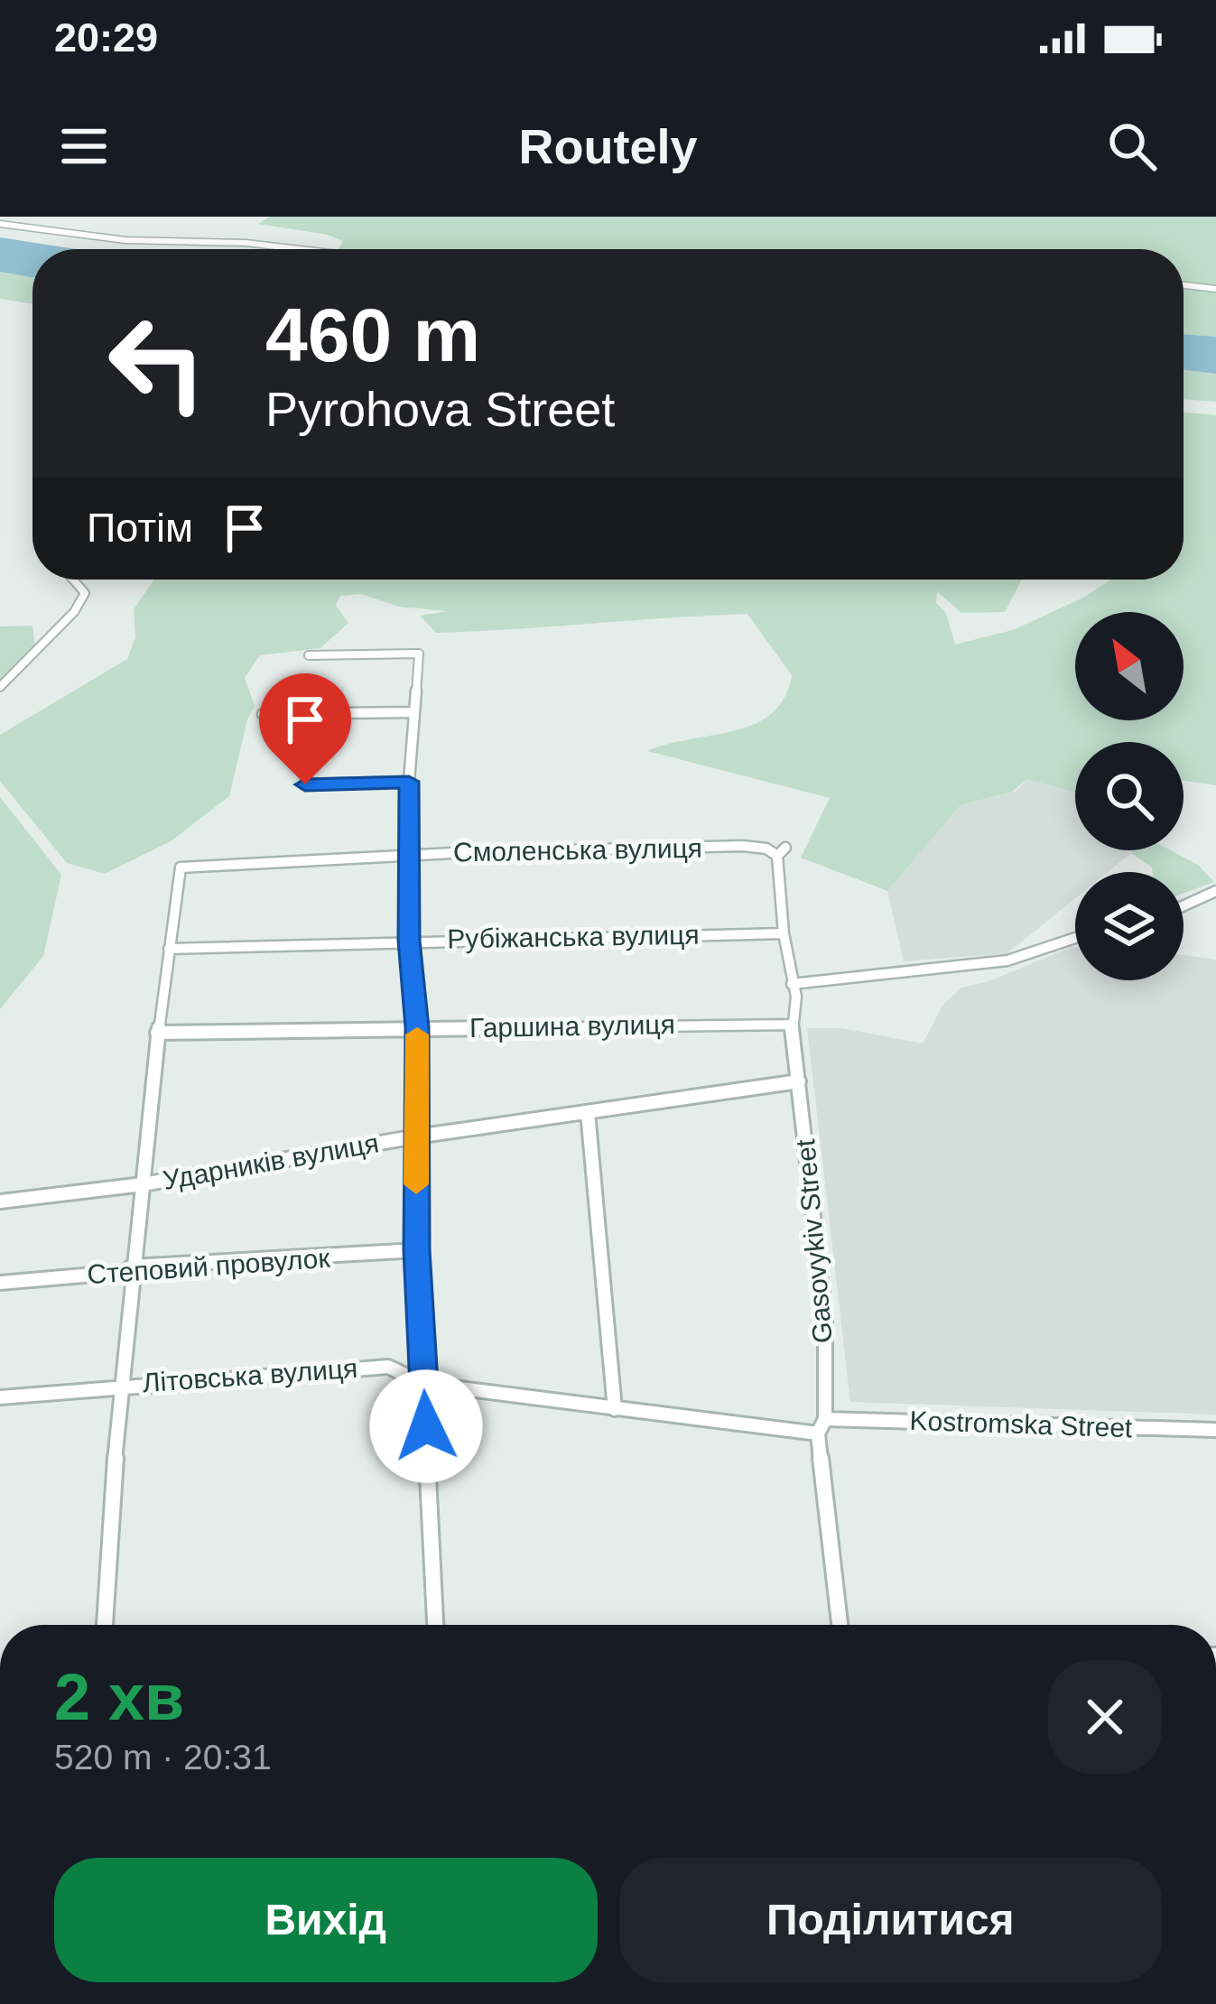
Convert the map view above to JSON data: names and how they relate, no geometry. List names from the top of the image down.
{
  "streets": {
    "street": [
      "Смоленська вулиця",
      "Рубіжанська вулиця",
      "Гаршина вулиця",
      "Ударників вулиця",
      "Gasovykiv Street",
      "Степовий провулок",
      "Літовська вулиця",
      "Kostromska Street"
    ]
  },
  "crossings": [
    ["Смоленська вулиця", "Рубіжанська вулиця"],
    ["Смоленська вулиця", "Gasovykiv Street"],
    ["Рубіжанська вулиця", "Gasovykiv Street"],
    ["Гаршина вулиця", "Gasovykiv Street"],
    ["Ударників вулиця", "Gasovykiv Street"],
    ["Gasovykiv Street", "Літовська вулиця"],
    ["Gasovykiv Street", "Kostromska Street"]
  ],
  "north": "top left",
  "page": {
    "status": "20:29",
    "header": "Routely",
    "turn": ["460 m", "Pyrohova Street"],
    "then": "Потім",
    "heading": ["2 хв", "520 m · 20:31"],
    "buttons": ["Вихід", "Поділитися"]
  }
}
